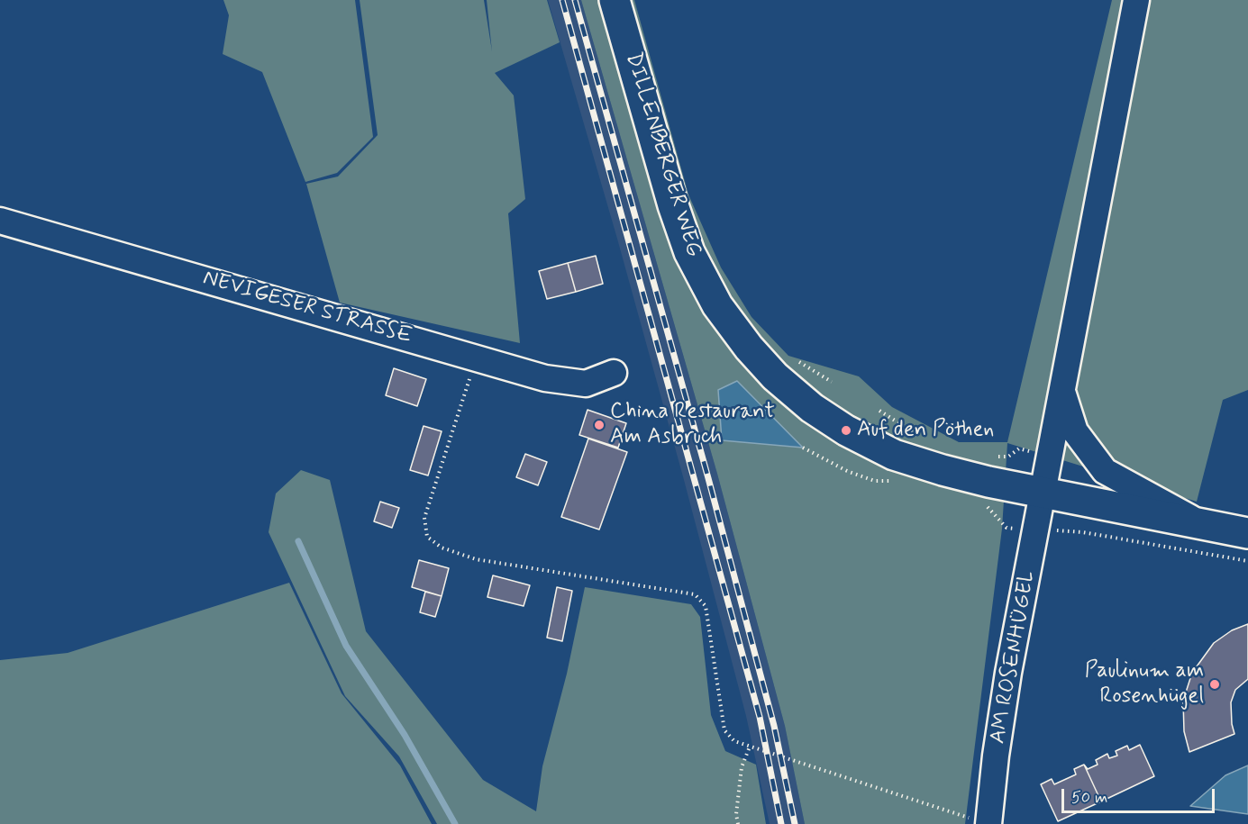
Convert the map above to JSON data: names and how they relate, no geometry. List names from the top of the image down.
{
  "streets": {
    "main road": ["DILLENBERGER WEG"],
    "street": ["NEVIGESER STRASSE", "AM ROSENHÜGEL"]
  },
  "crossings": [
    ["DILLENBERGER WEG", "AM ROSENHÜGEL"]
  ],
  "places": ["China Restaurant Am Asbruch", "Auf den Pöthen", "Paulinum am Rosenhügel"],
  "scale_bar": "50 m"
}
